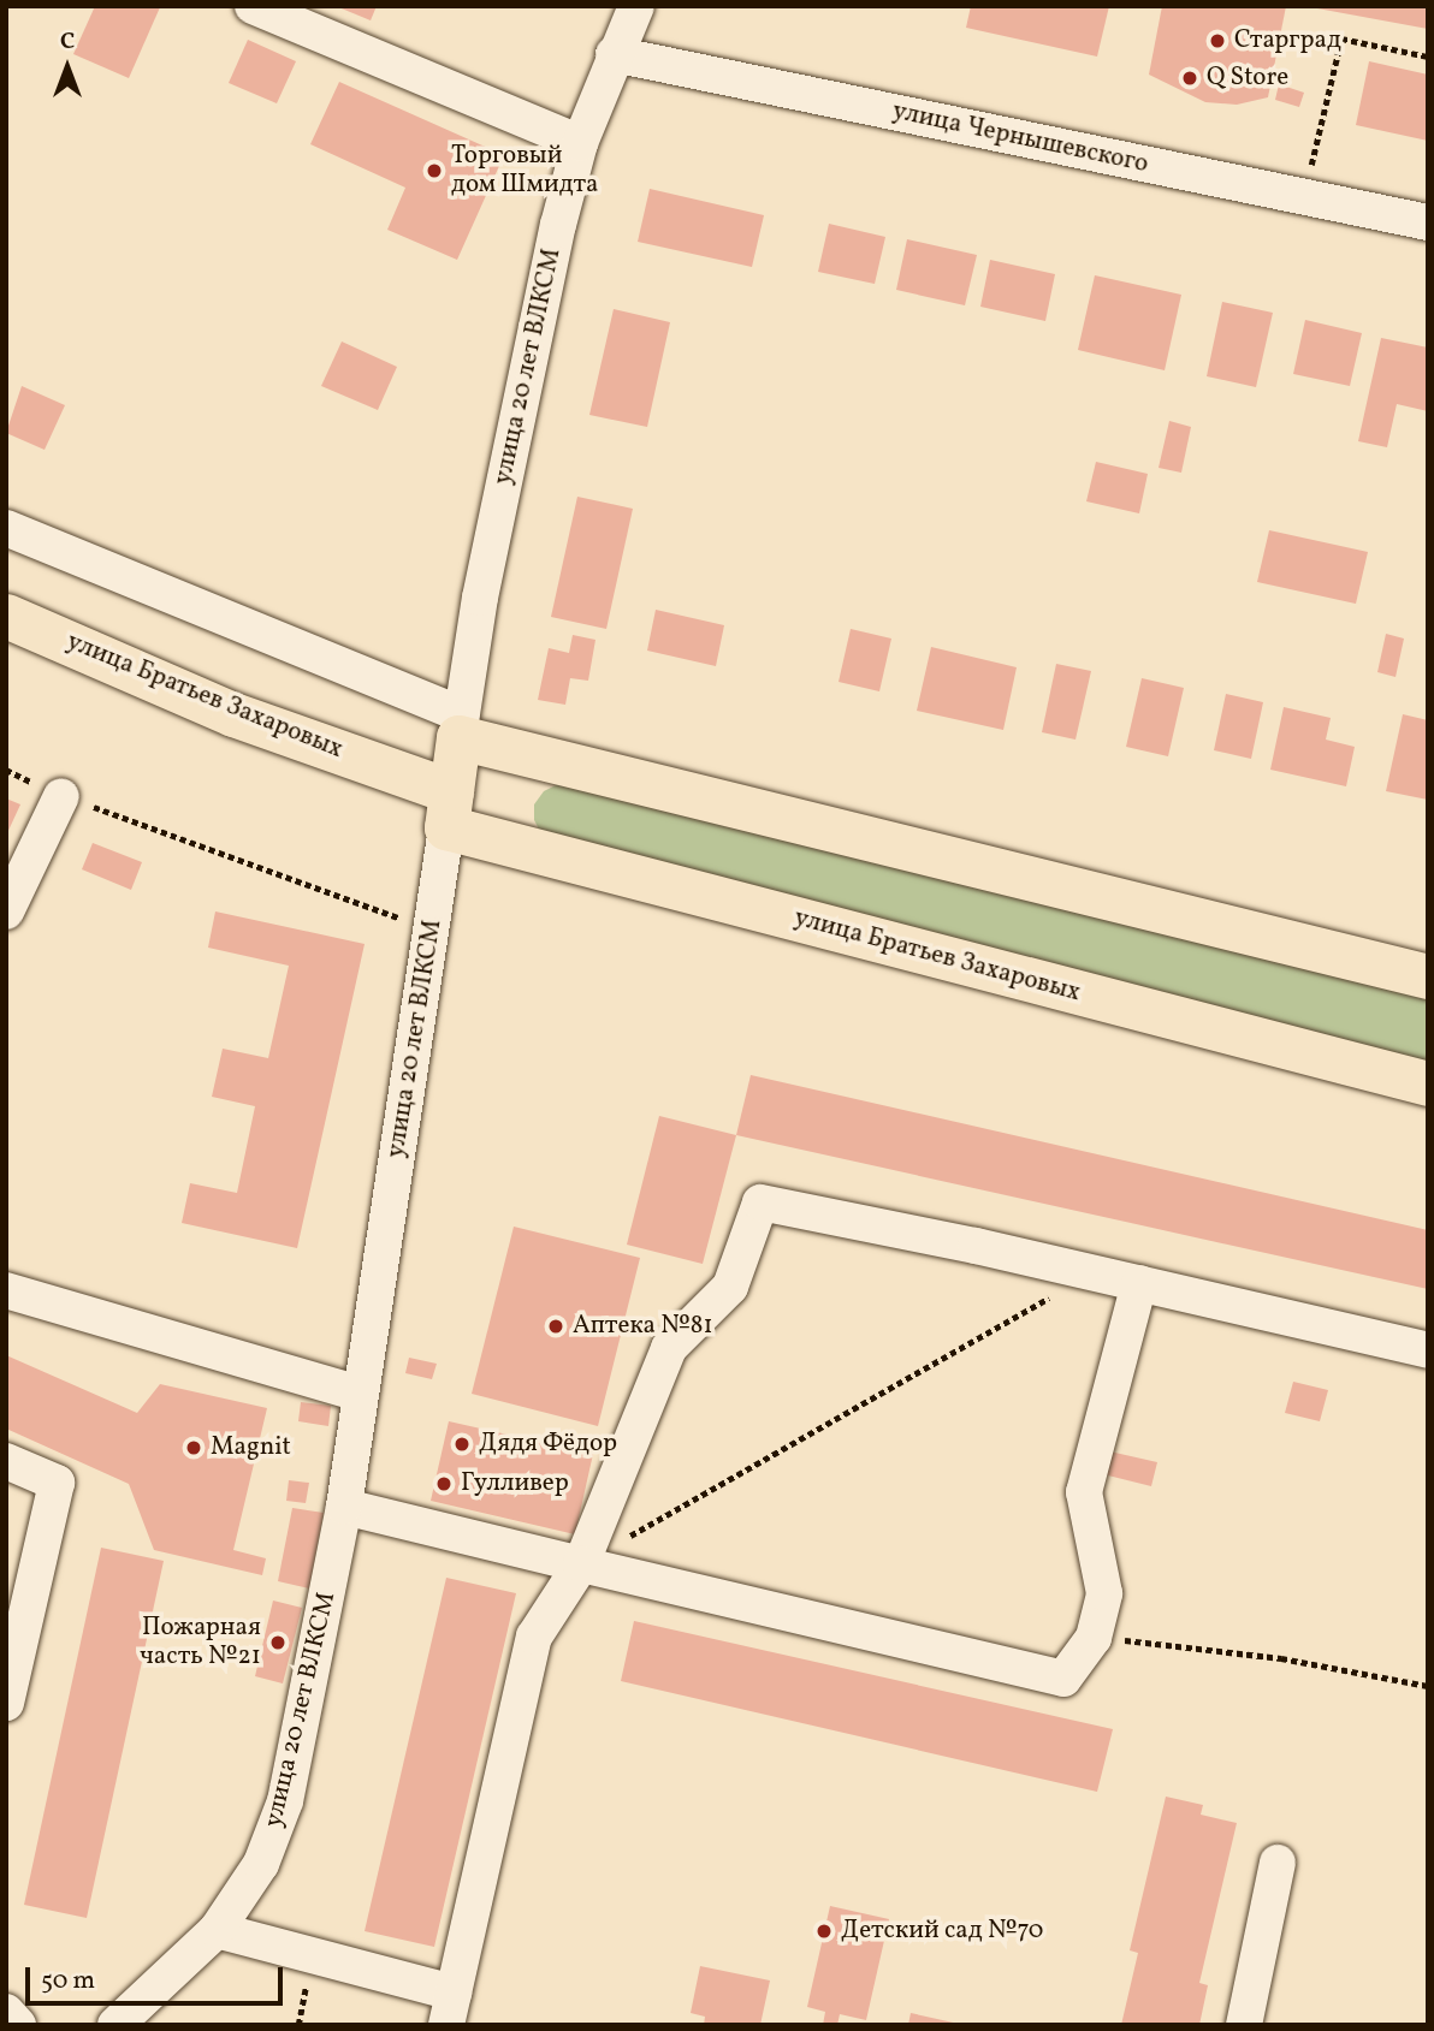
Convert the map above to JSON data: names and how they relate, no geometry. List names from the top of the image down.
{
  "streets": {
    "main road": ["улица 20 лет ВЛКСМ", "улица Братьев Захаровых"],
    "street": ["улица Чернышевского"]
  },
  "crossings": [
    ["улица Чернышевского", "улица 20 лет ВЛКСМ"],
    ["улица 20 лет ВЛКСМ", "улица Братьев Захаровых"]
  ],
  "places": [
    "Старград",
    "Q Store",
    "Торговый дом Шмидта",
    "Аптека №81",
    "Дядя Фёдор",
    "Magnit",
    "Гулливер",
    "Пожарная часть №21",
    "Детский сад №70"
  ],
  "scale_bar": "50 m",
  "north": "top"
}
